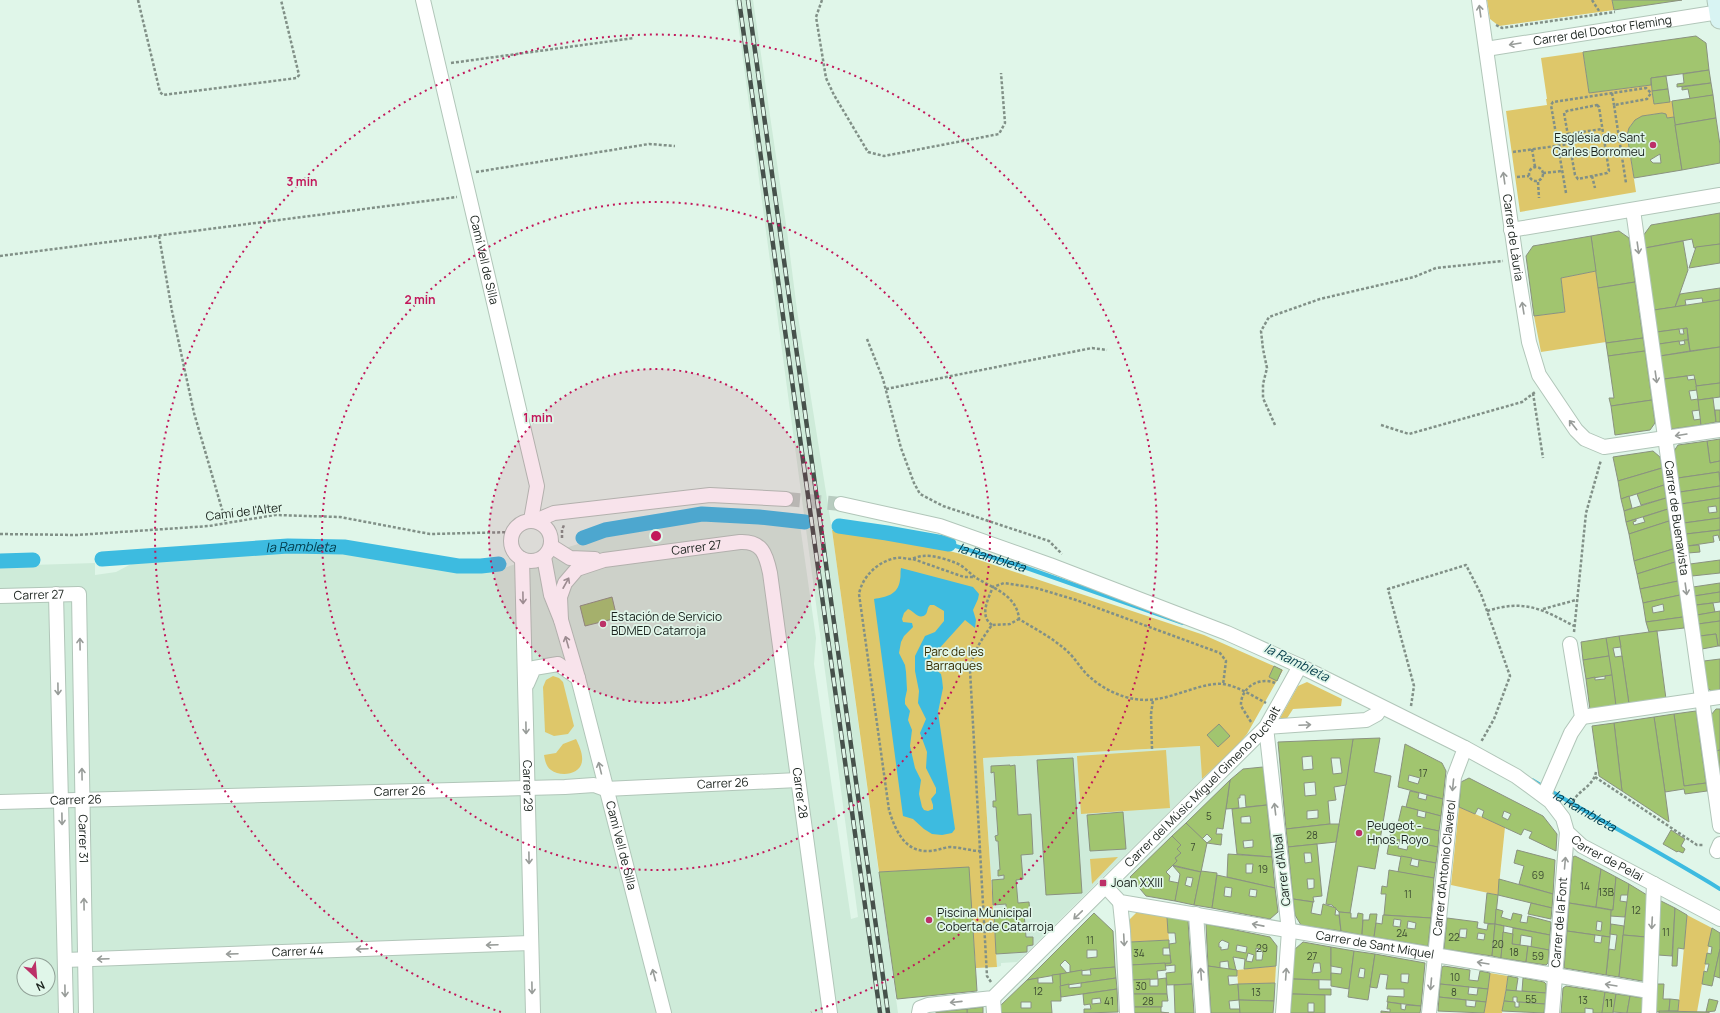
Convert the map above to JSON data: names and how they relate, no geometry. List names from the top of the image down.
{
  "streets": {
    "street": [
      "Carrer del Doctor Fleming",
      "Carrer de Làuria",
      "Camí Vell de Silla",
      "Carrer de Buenavista",
      "Carrer 27",
      "Carrer 26",
      "Carrer 29",
      "Carrer del Músic Miguel Gimeno Puchalt",
      "Carrer 28",
      "Carrer 31",
      "Carrer de Pelai",
      "Carrer d'Antonio Claverol",
      "Carrer d'Albal",
      "Carrer de la Font",
      "Carrer de Sant Miquel",
      "Carrer 44"
    ],
    "path": ["Camí de l'Alter"]
  },
  "crossings": [
    ["Carrer del Doctor Fleming", "Carrer de Làuria"],
    ["Camí Vell de Silla", "Camí de l'Alter"],
    ["Camí Vell de Silla", "Carrer 27"],
    ["Camí Vell de Silla", "Carrer 26"],
    ["Camí Vell de Silla", "Carrer 29"],
    ["Camí de l'Alter", "Carrer 27"],
    ["Camí de l'Alter", "Carrer 29"],
    ["Carrer 27", "Carrer 29"],
    ["Carrer 27", "Carrer 28"],
    ["Carrer 27", "Carrer 31"],
    ["Carrer 26", "Carrer 29"],
    ["Carrer 26", "Carrer 28"],
    ["Carrer 26", "Carrer 31"],
    ["Carrer 29", "Carrer 44"],
    ["Carrer del Músic Miguel Gimeno Puchalt", "Carrer de Pelai"],
    ["Carrer del Músic Miguel Gimeno Puchalt", "Carrer d'Albal"],
    ["Carrer 31", "Carrer 44"],
    ["Carrer de Pelai", "Carrer d'Antonio Claverol"],
    ["Carrer de Pelai", "Carrer de la Font"],
    ["Carrer d'Antonio Claverol", "Carrer de Sant Miquel"],
    ["Carrer d'Albal", "Carrer de Sant Miquel"],
    ["Carrer de la Font", "Carrer de Sant Miquel"]
  ],
  "one_way": [
    "Carrer del Doctor Fleming",
    "Carrer de Làuria",
    "Camí Vell de Silla",
    "Carrer de Buenavista",
    "Carrer 29",
    "Carrer d'Antonio Claverol",
    "Carrer de Sant Miquel",
    "Carrer 44"
  ],
  "water": ["la Rambleta"],
  "parks": ["Parc de les Barraques"],
  "places": {
    "other": [
      "Església de Sant Carles Borromeu",
      "Estación de Servicio BDMED Catarroja",
      "Peugeot - Hnos. Royo",
      "Piscina Municipal Coberta de Catarroja"
    ],
    "transit": ["Joan XXIII"]
  },
  "house_numbers": [
    "17",
    "5",
    "28",
    "7",
    "19",
    "69",
    "14",
    "13B",
    "11",
    "12",
    "11",
    "24",
    "22",
    "11",
    "20",
    "29",
    "18",
    "34",
    "27",
    "59",
    "10",
    "30",
    "12",
    "13",
    "8",
    "55",
    "13",
    "41",
    "28",
    "11"
  ],
  "north": "bottom right",
  "rings": ["3 min", "2 min", "1 min"]
}
